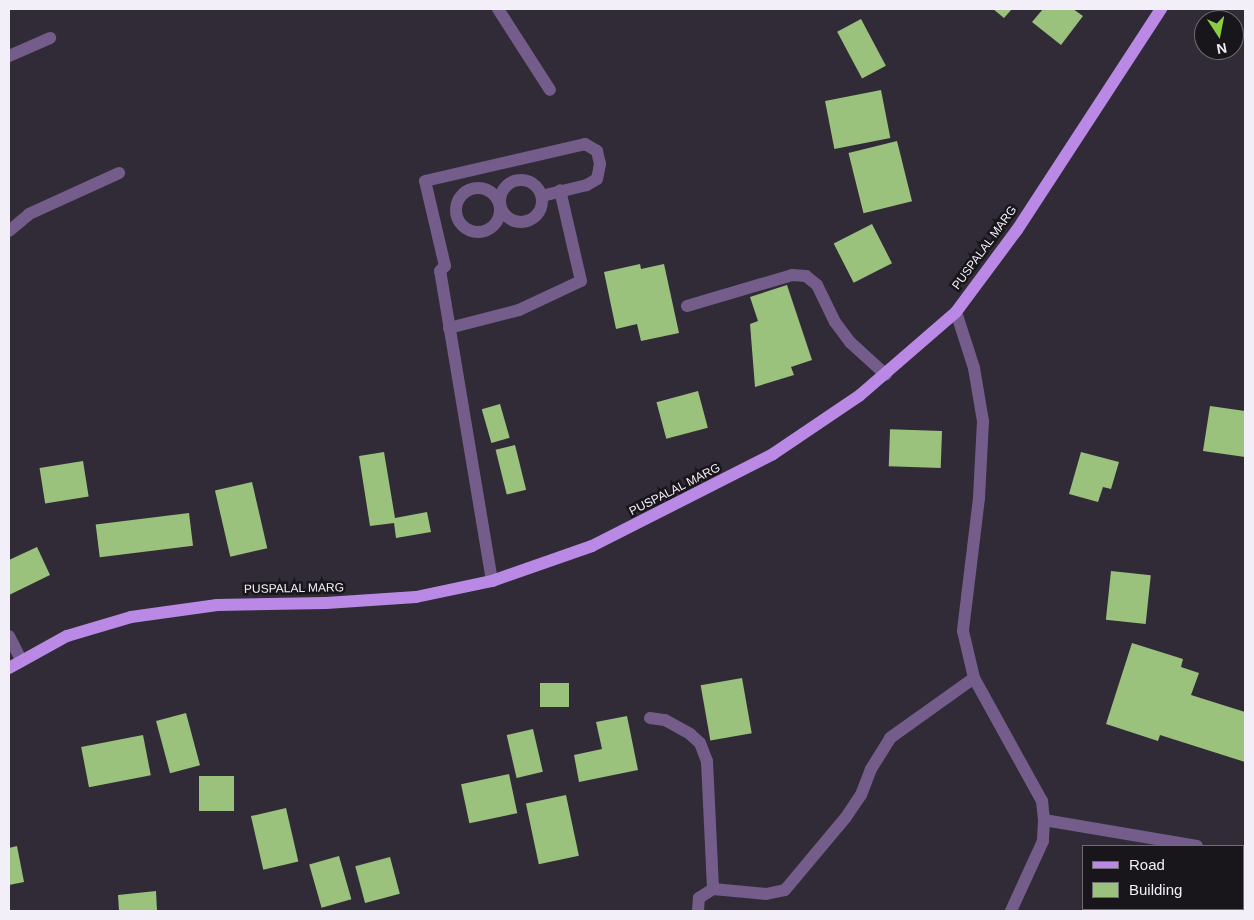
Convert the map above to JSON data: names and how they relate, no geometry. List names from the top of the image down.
{
  "streets": {
    "main road": ["PUSPALAL MARG"]
  },
  "legend": ["Road", "Building"],
  "north": "bottom"
}
